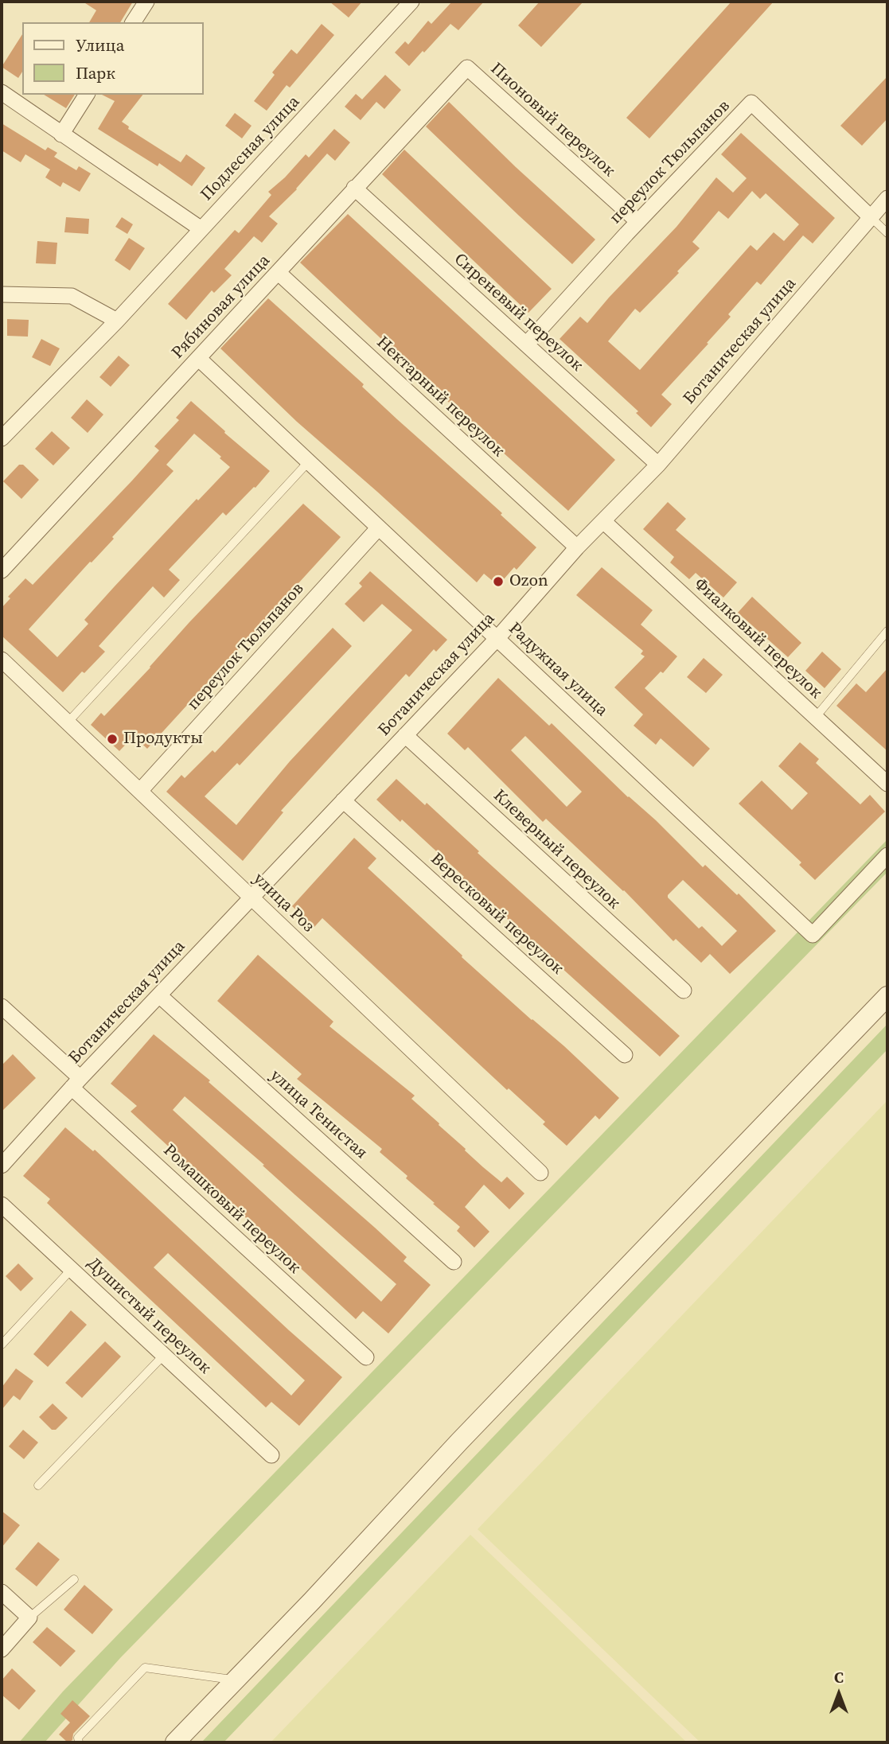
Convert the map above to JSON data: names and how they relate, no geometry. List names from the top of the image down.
{
  "streets": {
    "street": [
      "Пионовый переулок",
      "Подлесная улица",
      "переулок Тюльпанов",
      "Рябиновая улица",
      "Сиреневый переулок",
      "Ботаническая улица",
      "Нектарный переулок",
      "Фиалковый переулок",
      "Радужная улица",
      "Клеверный переулок",
      "улица Роз",
      "Вересковый переулок",
      "улица Тенистая",
      "Ромашковый переулок",
      "Душистый переулок"
    ]
  },
  "crossings": [
    ["Пионовый переулок", "переулок Тюльпанов"],
    ["Пионовый переулок", "Рябиновая улица"],
    ["переулок Тюльпанов", "Сиреневый переулок"],
    ["переулок Тюльпанов", "Ботаническая улица"],
    ["переулок Тюльпанов", "Радужная улица"],
    ["переулок Тюльпанов", "улица Роз"],
    ["Рябиновая улица", "Сиреневый переулок"],
    ["Рябиновая улица", "Нектарный переулок"],
    ["Рябиновая улица", "Радужная улица"],
    ["Сиреневый переулок", "Ботаническая улица"],
    ["Ботаническая улица", "Нектарный переулок"],
    ["Ботаническая улица", "Фиалковый переулок"],
    ["Ботаническая улица", "Радужная улица"],
    ["Ботаническая улица", "Клеверный переулок"],
    ["Ботаническая улица", "улица Роз"],
    ["Ботаническая улица", "Вересковый переулок"],
    ["Ботаническая улица", "улица Тенистая"],
    ["Ботаническая улица", "Ромашковый переулок"]
  ],
  "places": ["Ozon", "Продукты"],
  "legend": ["Улица", "Парк"],
  "north": "top"
}
